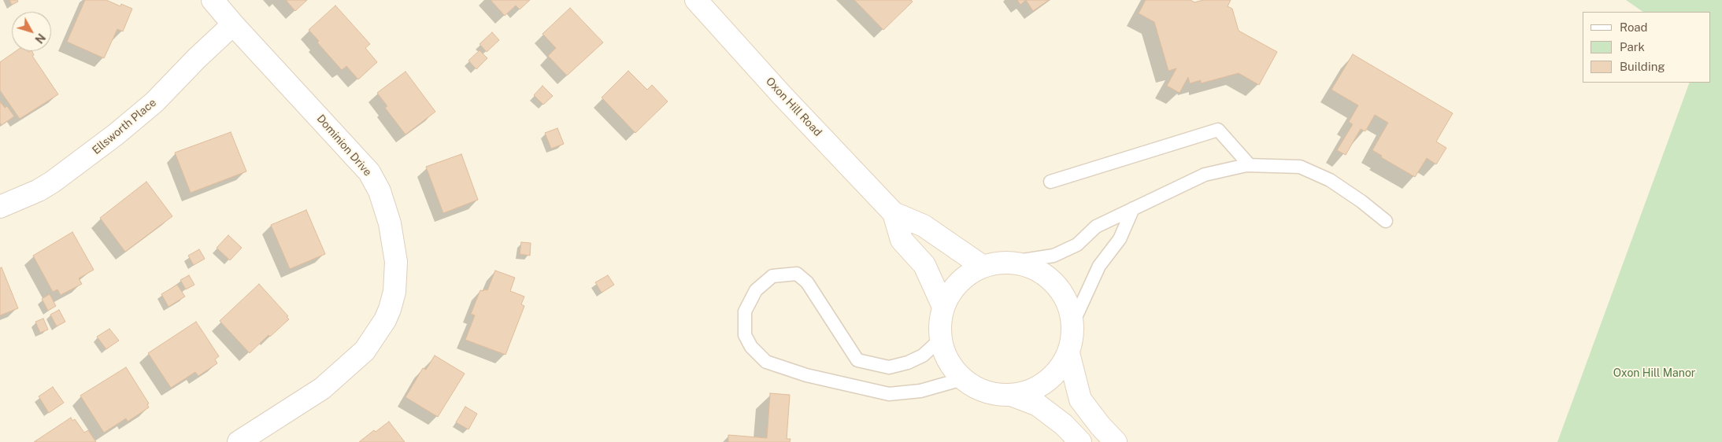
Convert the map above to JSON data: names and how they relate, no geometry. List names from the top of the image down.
{
  "streets": {
    "main road": ["Oxon Hill Road", "Ellsworth Place", "Dominion Drive"]
  },
  "crossings": [
    ["Ellsworth Place", "Dominion Drive"]
  ],
  "parks": ["Oxon Hill Manor"],
  "legend": ["Road", "Park", "Building"],
  "north": "bottom right"
}
